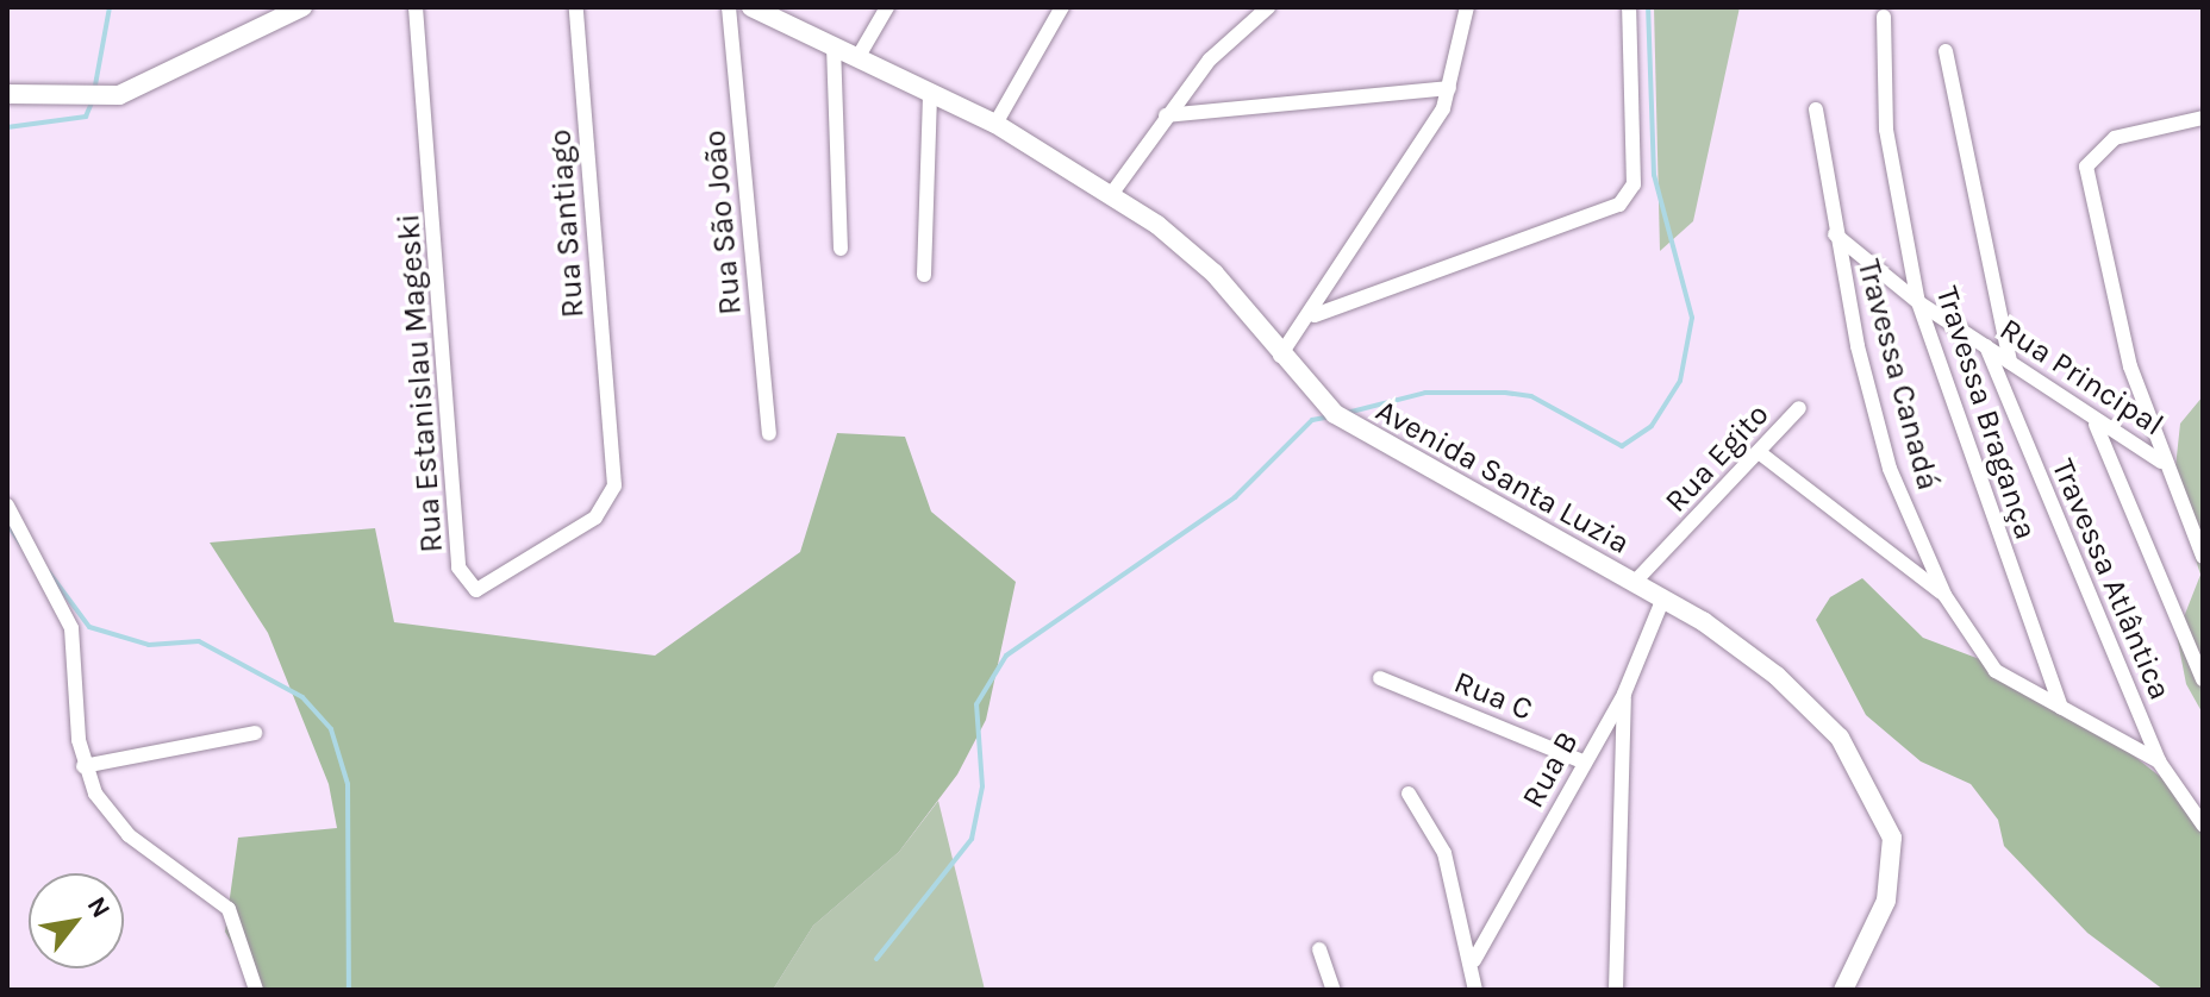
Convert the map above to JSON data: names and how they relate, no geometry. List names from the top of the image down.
{
  "streets": {
    "street": [
      "Rua São João",
      "Rua Santiago",
      "Travessa Canadá",
      "Rua Principal",
      "Rua Estanislau Mageski",
      "Travessa Bragança",
      "Rua Egito",
      "Avenida Santa Luzia",
      "Travessa Atlântica",
      "Rua C",
      "Rua B"
    ]
  },
  "crossings": [
    ["Rua Santiago", "Rua Estanislau Mageski"],
    ["Travessa Canadá", "Rua Principal"],
    ["Travessa Canadá", "Travessa Bragança"],
    ["Rua Principal", "Travessa Bragança"],
    ["Rua Principal", "Travessa Atlântica"],
    ["Rua Egito", "Avenida Santa Luzia"],
    ["Avenida Santa Luzia", "Rua B"],
    ["Rua C", "Rua B"]
  ],
  "north": "top right"
}
